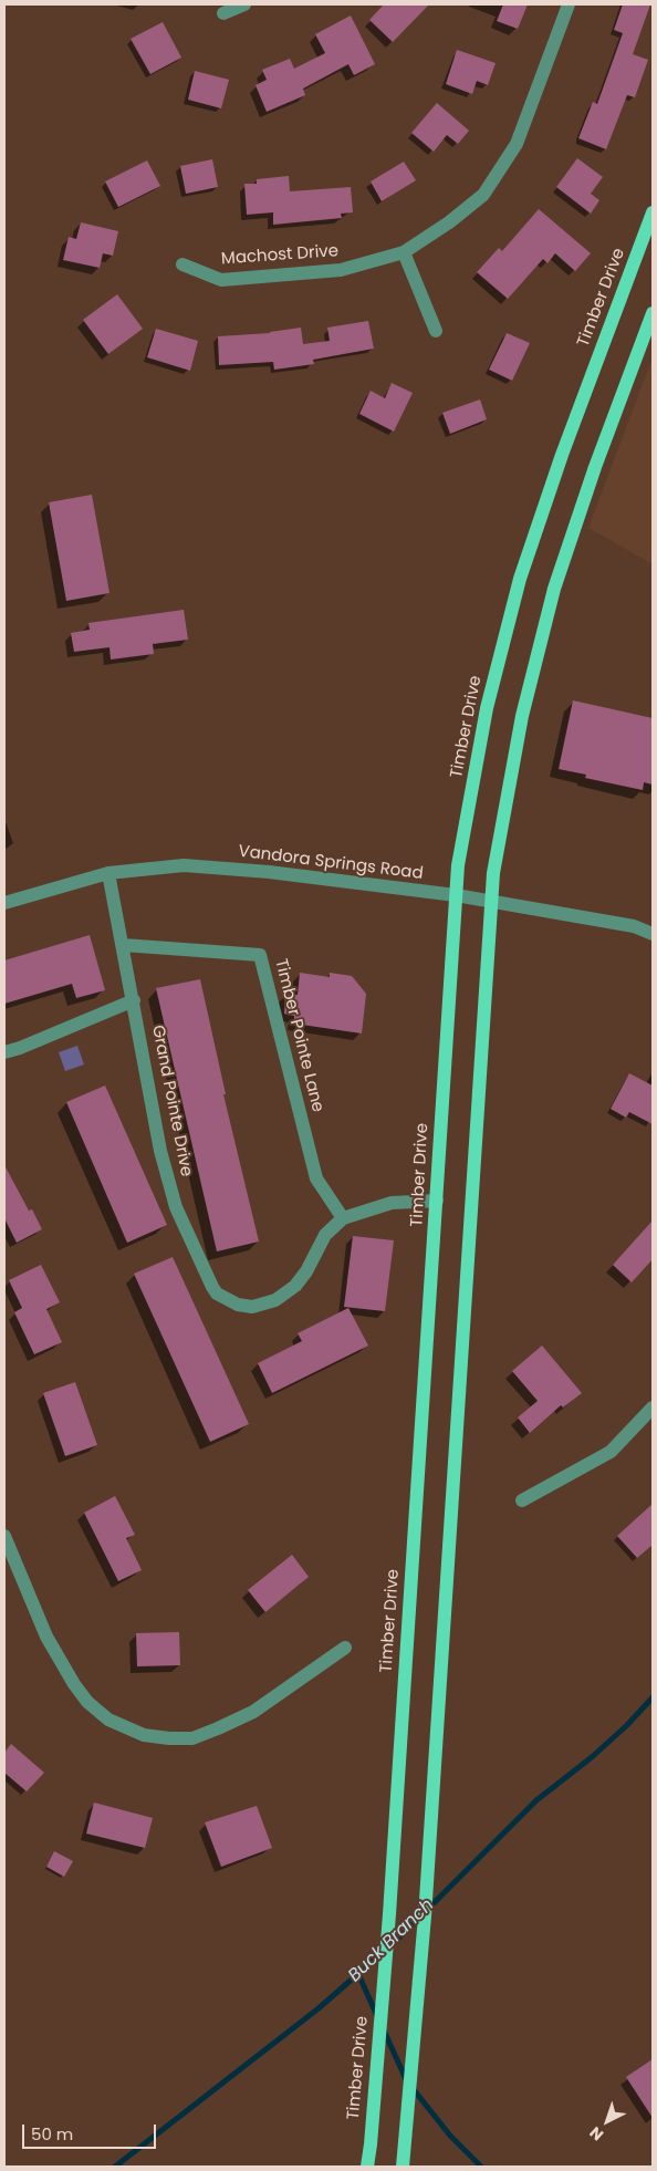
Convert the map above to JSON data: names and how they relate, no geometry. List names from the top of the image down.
{
  "streets": {
    "main road": ["Timber Drive"],
    "street": [
      "Machost Drive",
      "Vandora Springs Road",
      "Timber Pointe Lane",
      "Grand Pointe Drive"
    ]
  },
  "crossings": [
    ["Timber Drive", "Vandora Springs Road"],
    ["Timber Drive", "Grand Pointe Drive"],
    ["Vandora Springs Road", "Grand Pointe Drive"],
    ["Timber Pointe Lane", "Grand Pointe Drive"]
  ],
  "water": ["Buck Branch"],
  "scale_bar": "50 m",
  "north": "bottom left"
}
